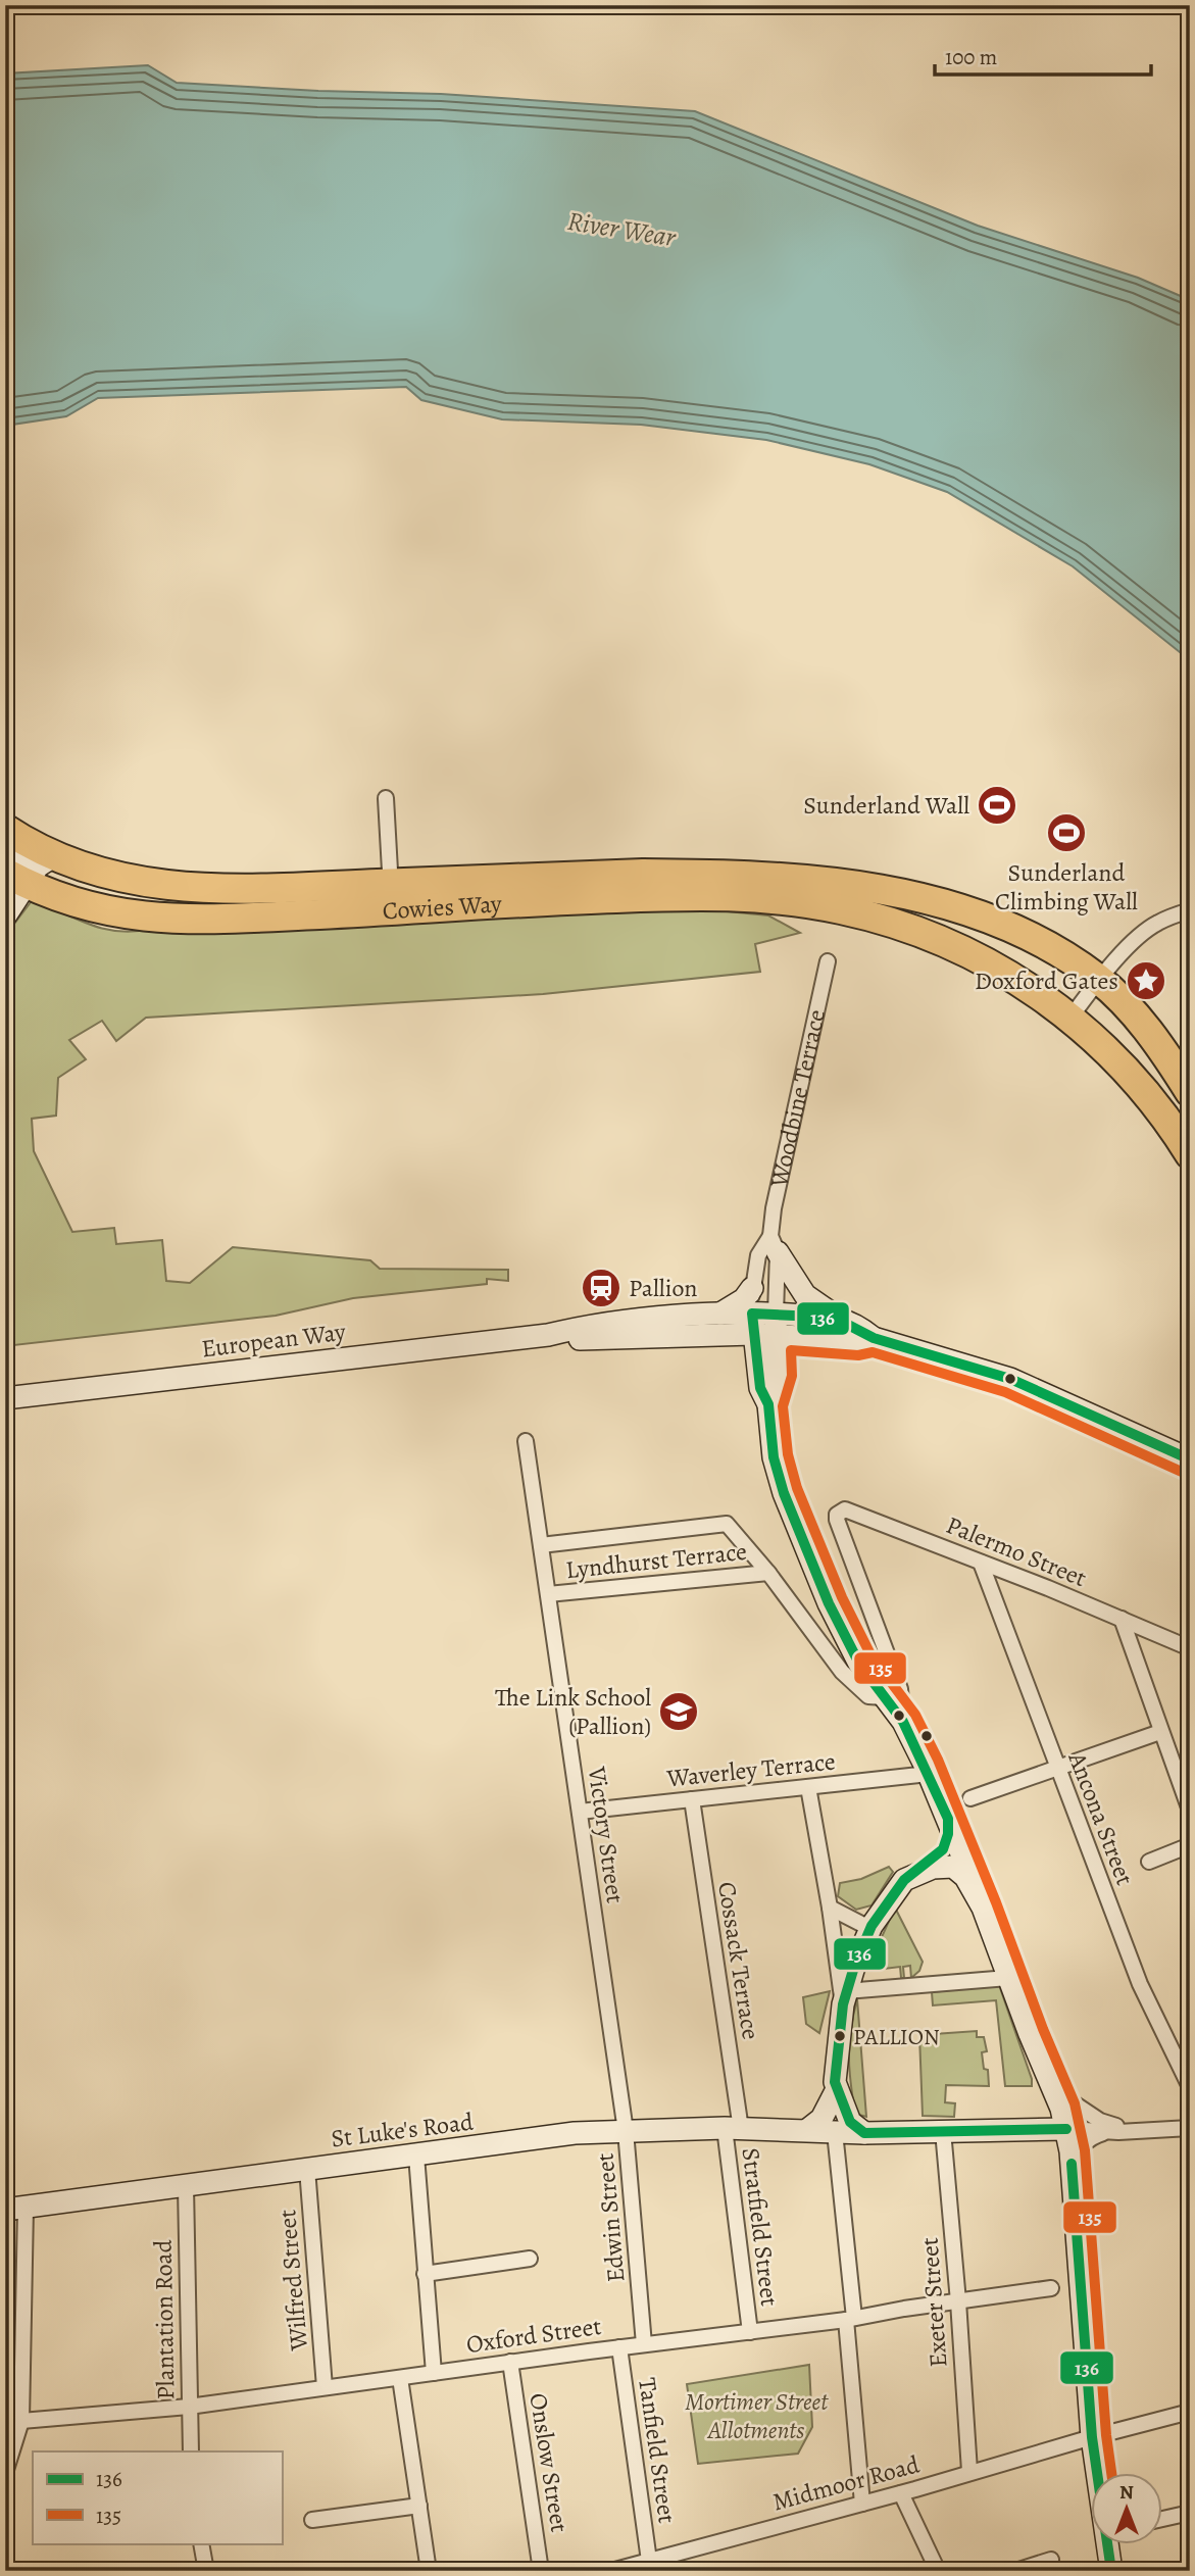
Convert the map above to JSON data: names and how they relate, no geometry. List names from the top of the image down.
{
  "streets": {
    "highway": ["Cowies Way"],
    "street": [
      "Woodbine Terrace",
      "European Way",
      "Palermo Street",
      "Lyndhurst Terrace",
      "Waverley Terrace",
      "Ancona Street",
      "Victory Street",
      "Cossack Terrace",
      "St Luke's Road",
      "Edwin Street",
      "Stratfield Street",
      "Wilfred Street",
      "Exeter Street",
      "Plantation Road",
      "Oxford Street",
      "Tanfield Street",
      "Onslow Street",
      "Midmoor Road"
    ]
  },
  "crossings": [
    ["Woodbine Terrace", "European Way"],
    ["Palermo Street", "Ancona Street"],
    ["Lyndhurst Terrace", "Victory Street"],
    ["Waverley Terrace", "Victory Street"],
    ["Waverley Terrace", "Cossack Terrace"],
    ["Victory Street", "St Luke's Road"],
    ["Victory Street", "Edwin Street"],
    ["Cossack Terrace", "St Luke's Road"],
    ["Cossack Terrace", "Stratfield Street"],
    ["St Luke's Road", "Edwin Street"],
    ["St Luke's Road", "Stratfield Street"],
    ["St Luke's Road", "Wilfred Street"],
    ["St Luke's Road", "Exeter Street"],
    ["St Luke's Road", "Plantation Road"],
    ["Edwin Street", "Oxford Street"],
    ["Stratfield Street", "Oxford Street"],
    ["Wilfred Street", "Oxford Street"],
    ["Exeter Street", "Oxford Street"],
    ["Exeter Street", "Midmoor Road"],
    ["Plantation Road", "Oxford Street"],
    ["Oxford Street", "Tanfield Street"],
    ["Oxford Street", "Onslow Street"],
    ["Tanfield Street", "Midmoor Road"]
  ],
  "water": ["River Wear"],
  "parks": ["Mortimer Street Allotments"],
  "places": {
    "sports": ["Sunderland Wall", "Sunderland Climbing Wall"],
    "place": ["Doxford Gates"],
    "station": ["Pallion"],
    "school or university": ["The Link School (Pallion)"],
    "other": ["PALLION"]
  },
  "lines": ["transit line 136", "transit line 135"],
  "legend": ["136", "135"],
  "scale_bar": "100 m",
  "north": "top"
}
